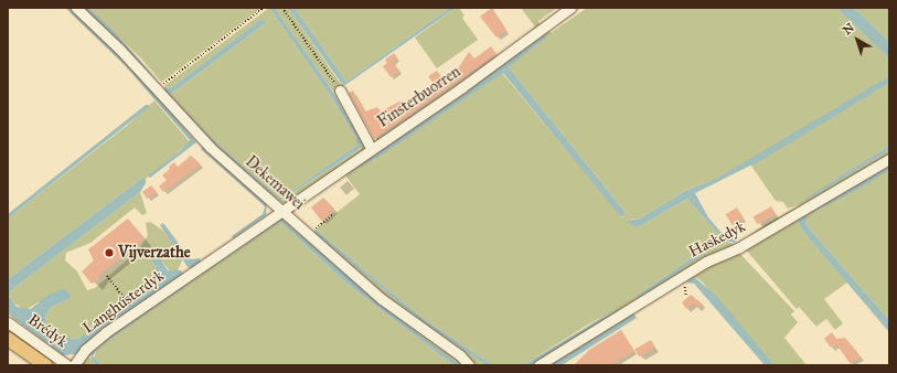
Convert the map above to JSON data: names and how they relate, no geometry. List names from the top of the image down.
{
  "streets": {
    "main road": ["Brédyk"],
    "street": [
      "Finsterbuorren",
      "Dekemawei",
      "Haskedyk",
      "Langhústerdyk"
    ]
  },
  "crossings": [
    ["Finsterbuorren", "Dekemawei"],
    ["Finsterbuorren", "Langhústerdyk"],
    ["Dekemawei", "Langhústerdyk"]
  ],
  "places": ["Vijverzathe"],
  "north": "top left"
}
